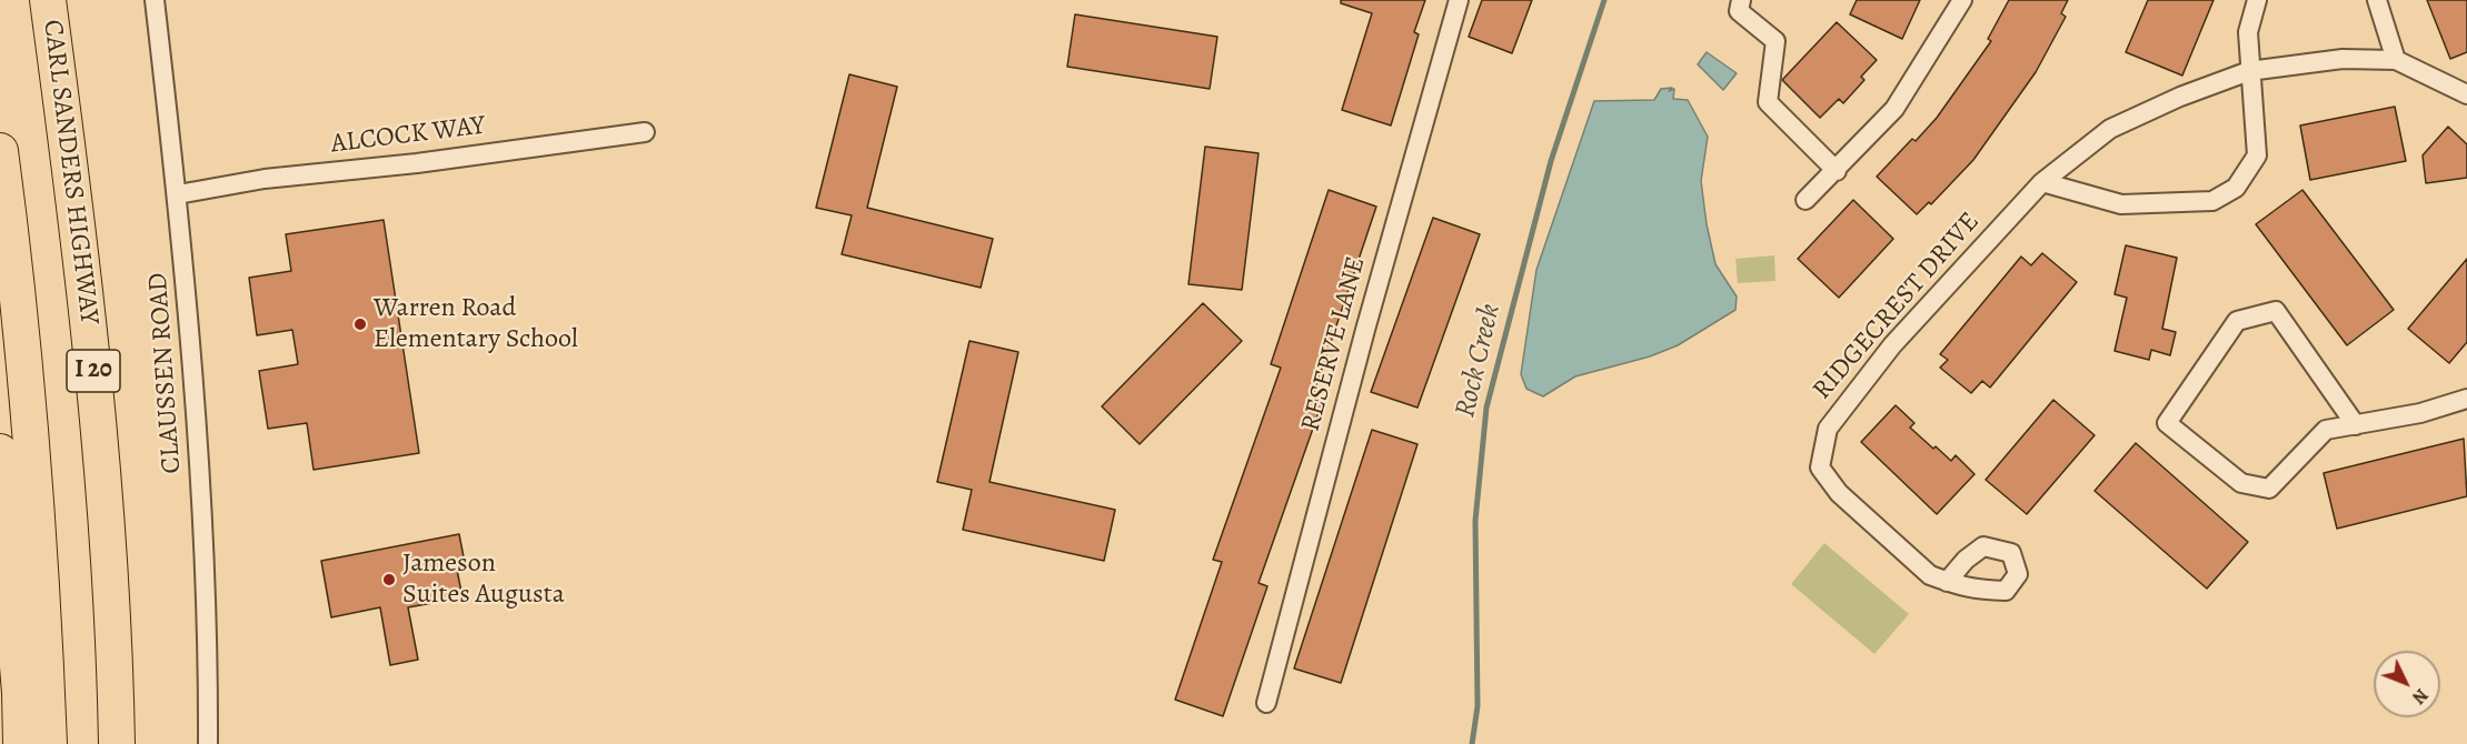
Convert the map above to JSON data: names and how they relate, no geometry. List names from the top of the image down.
{
  "streets": {
    "highway": ["CARL SANDERS HIGHWAY", "I 20"],
    "street": [
      "ALCOCK WAY",
      "RIDGECREST DRIVE",
      "RESERVE LANE",
      "CLAUSSEN ROAD"
    ]
  },
  "crossings": [
    ["ALCOCK WAY", "CLAUSSEN ROAD"]
  ],
  "water": ["Rock Creek"],
  "places": ["Warren Road Elementary School", "Jameson Suites Augusta"],
  "north": "bottom right"
}
